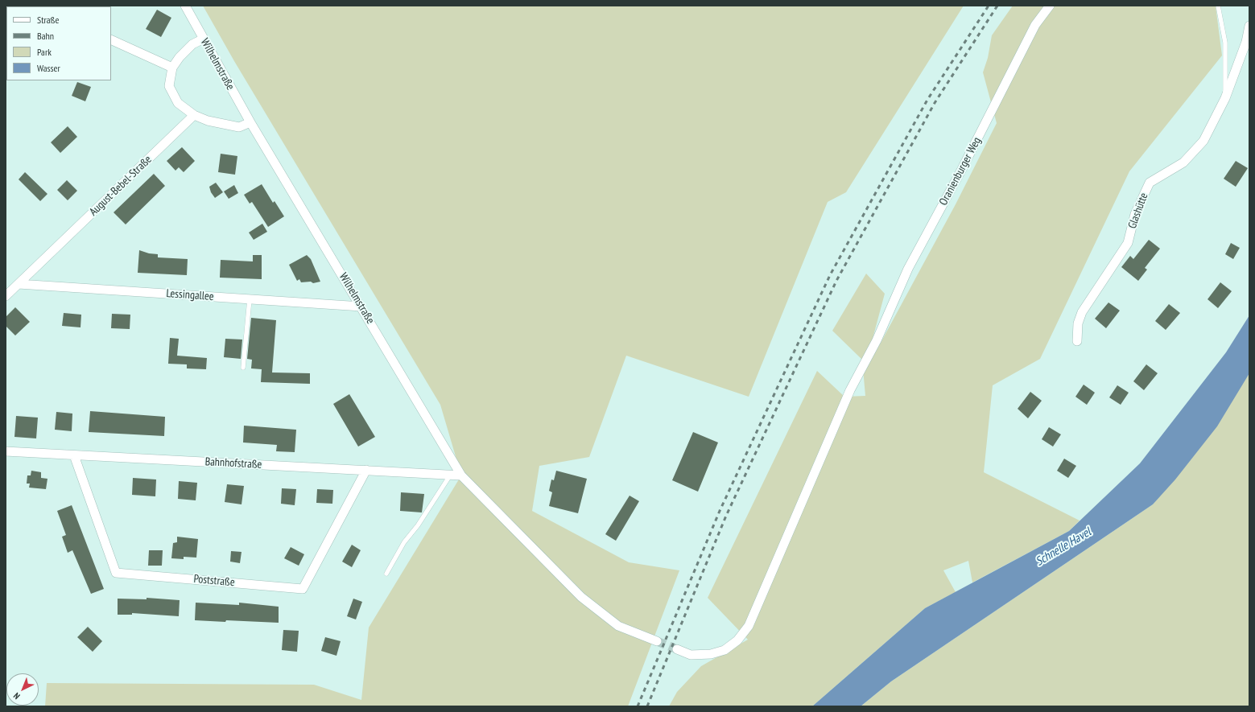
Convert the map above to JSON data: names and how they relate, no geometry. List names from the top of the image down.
{
  "streets": {
    "street": [
      "Wilhelmstraße",
      "Oranienburger Weg",
      "August-Bebel-Straße",
      "Glashütte",
      "Lessingallee",
      "Bahnhofstraße",
      "Poststraße"
    ]
  },
  "crossings": [
    ["Wilhelmstraße", "Lessingallee"],
    ["Wilhelmstraße", "Bahnhofstraße"],
    ["August-Bebel-Straße", "Lessingallee"],
    ["Bahnhofstraße", "Poststraße"]
  ],
  "water": ["Schnelle Havel"],
  "legend": [
    "Straße",
    "Bahn",
    "Park",
    "Wasser"
  ],
  "north": "bottom left"
}
